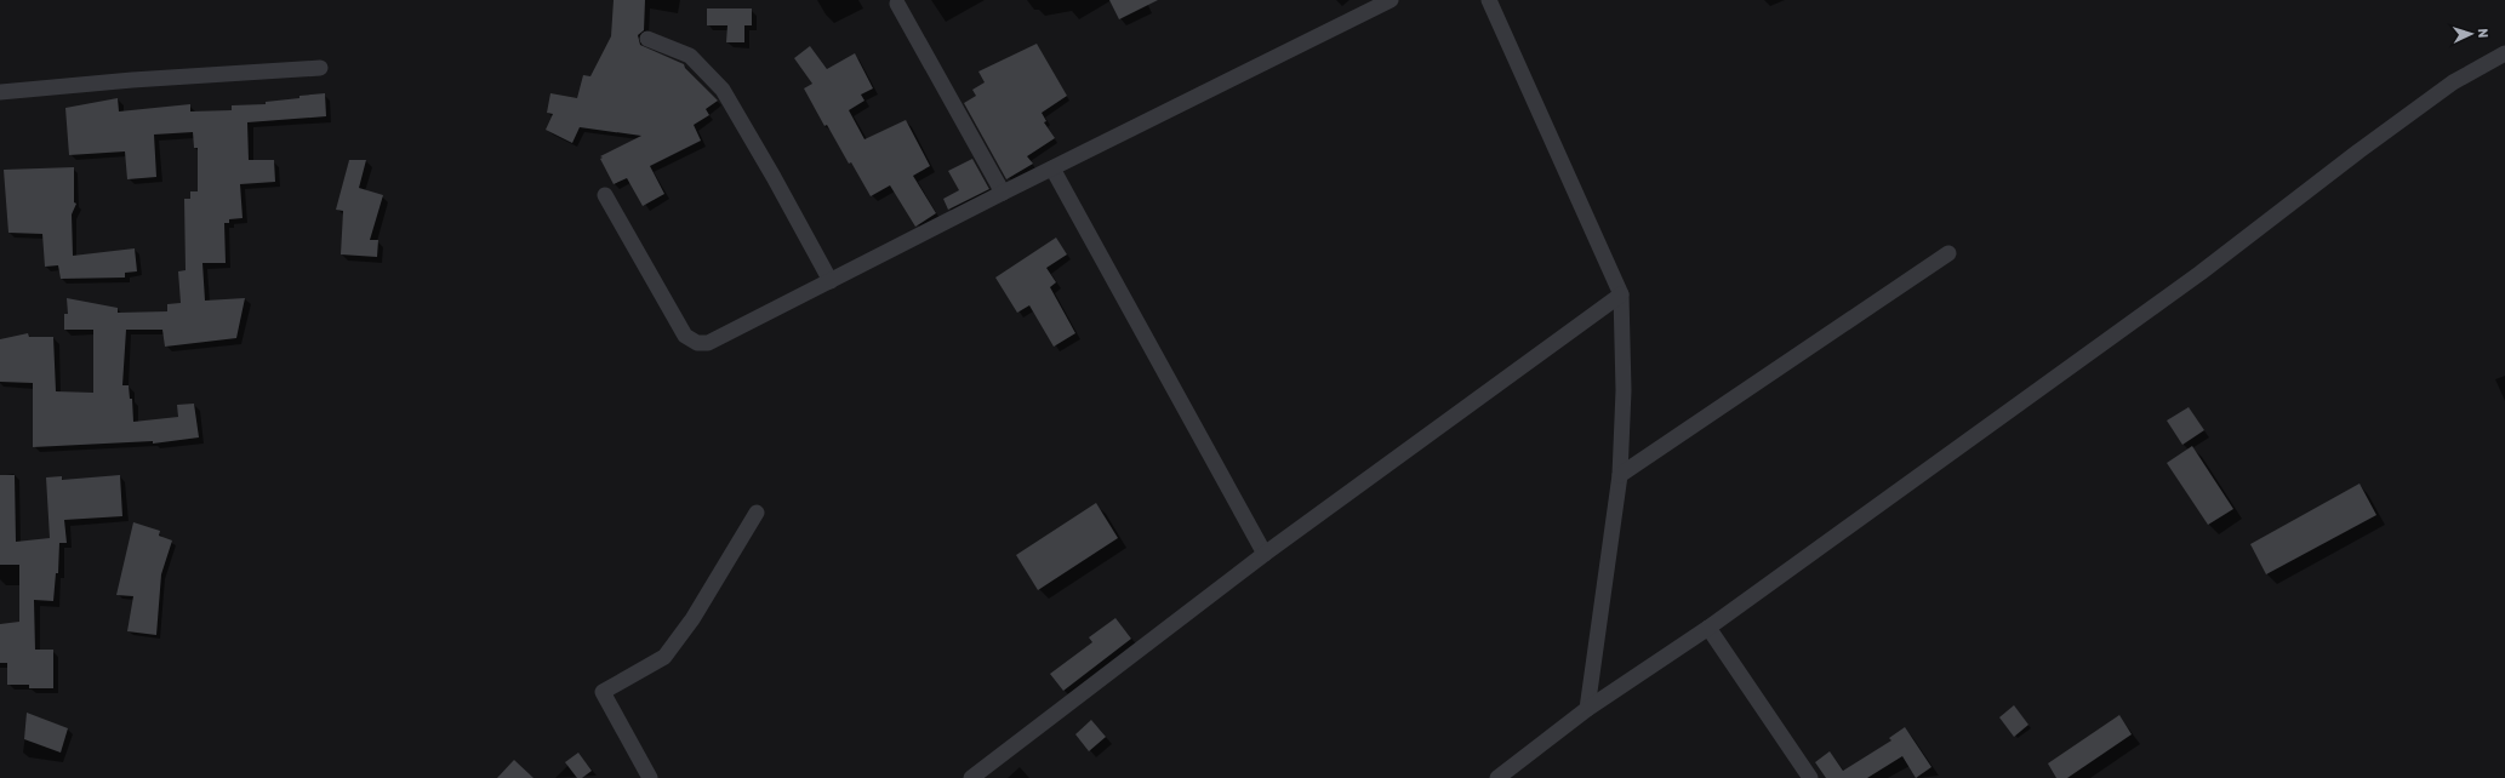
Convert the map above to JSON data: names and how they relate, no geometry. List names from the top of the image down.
{
  "north": "right"
}
